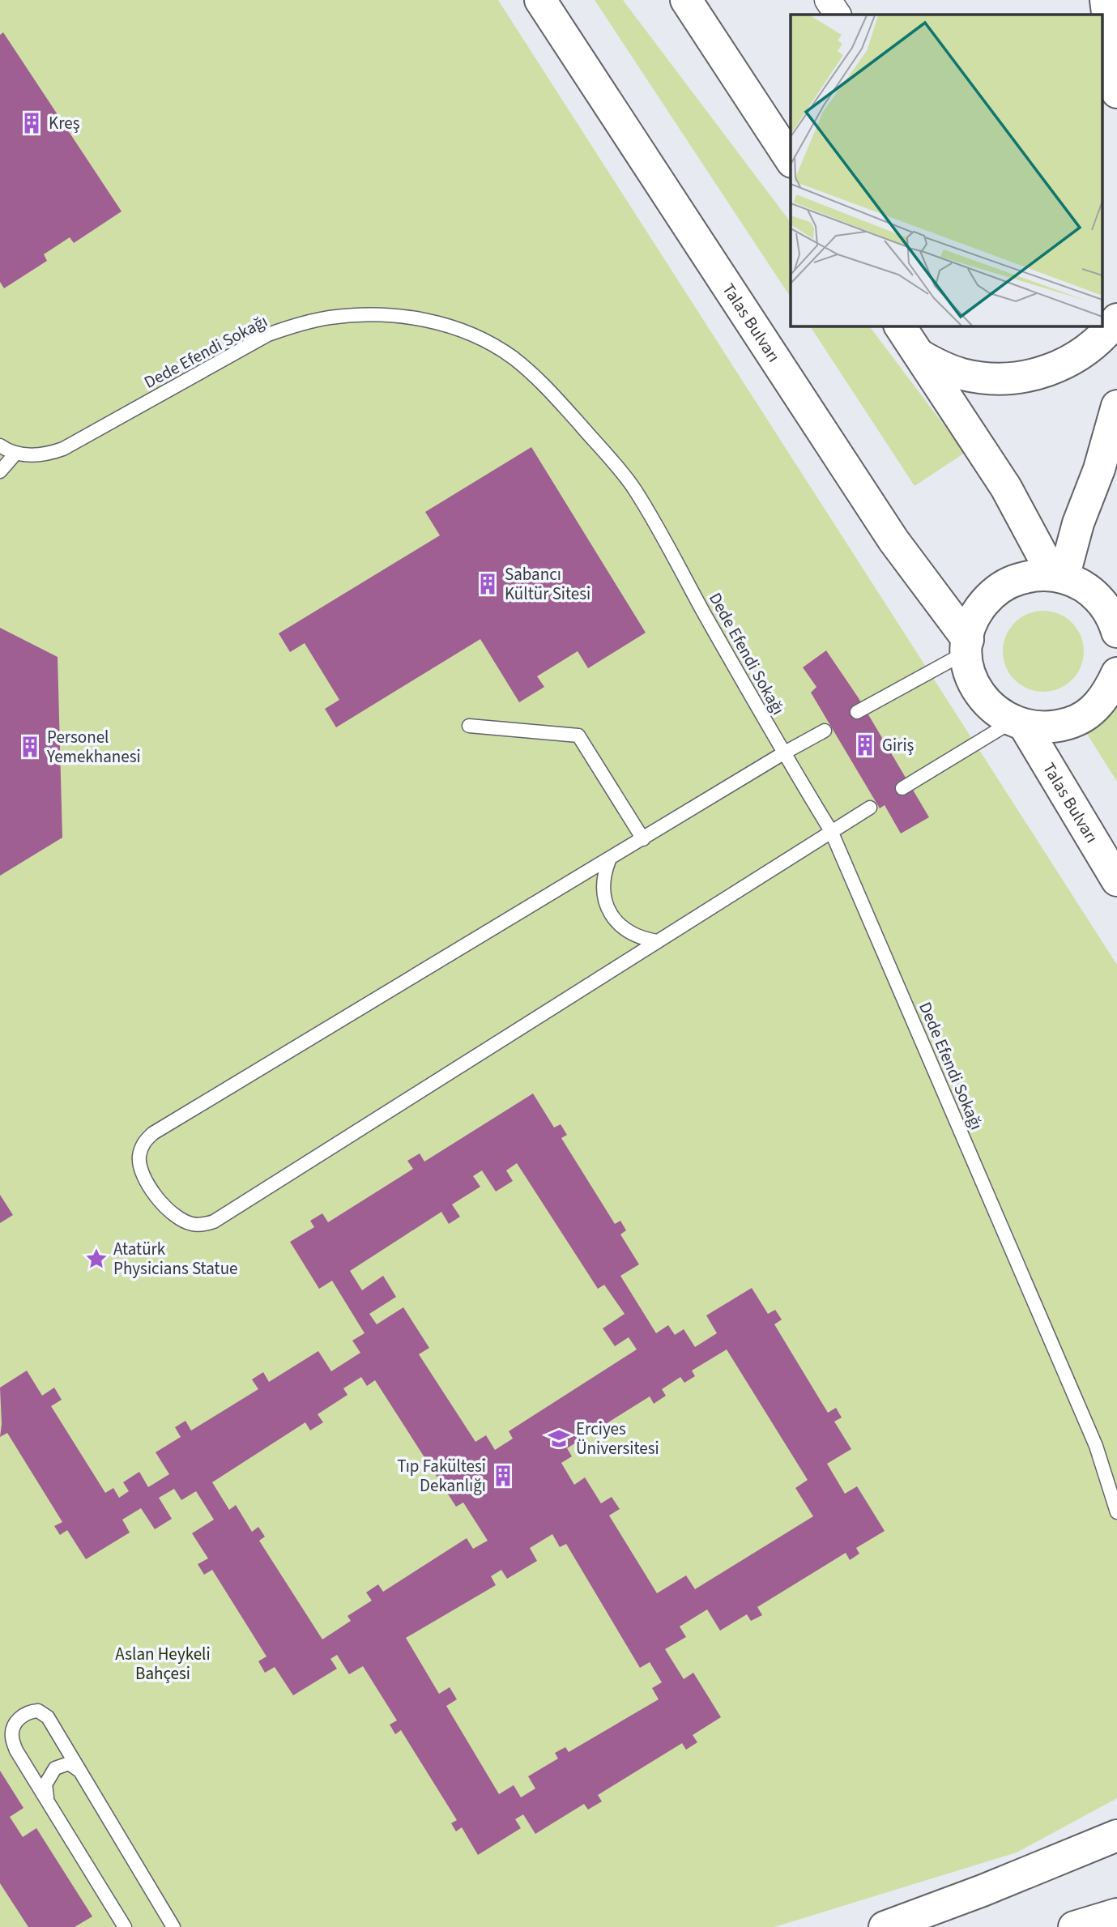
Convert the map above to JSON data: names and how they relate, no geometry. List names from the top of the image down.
{
  "streets": {
    "main road": ["Talas Bulvarı"],
    "lane": ["Dede Efendi Sokağı"]
  },
  "parks": ["Aslan Heykeli Bahçesi"],
  "places": {
    "building": [
      "Kreş",
      "Sabancı Kültür Sitesi",
      "Giriş",
      "Personel Yemekhanesi",
      "Tıp Fakültesi Dekanlığı"
    ],
    "place": ["Atatürk Physicians Statue"],
    "school or university": ["Erciyes Üniversitesi"]
  }
}
